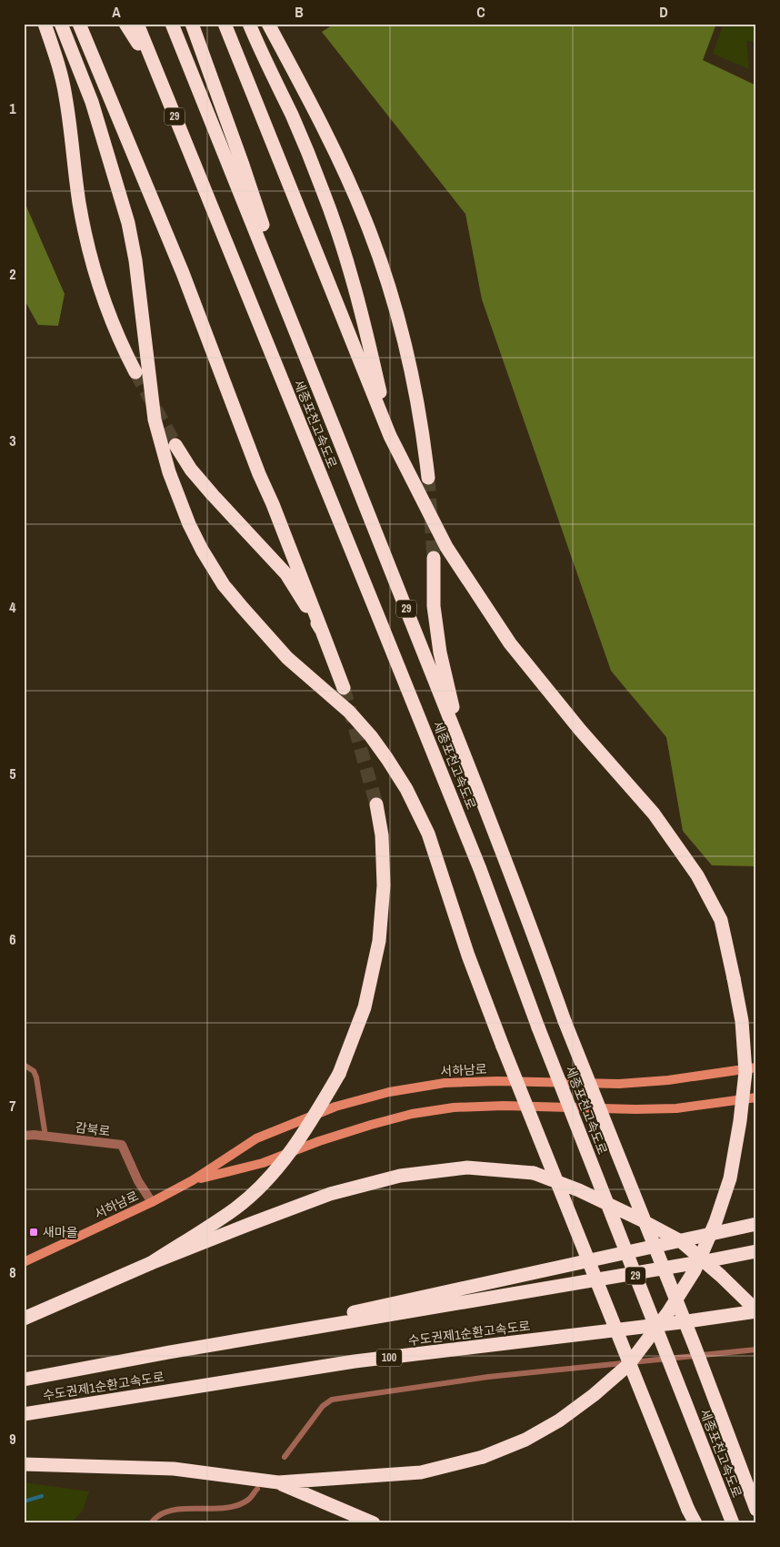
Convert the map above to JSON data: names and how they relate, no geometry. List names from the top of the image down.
{
  "streets": {
    "highway": [
      "29",
      "세종포천고속도로",
      "수도권제1순환고속도로",
      "100"
    ],
    "main road": ["서하남로"],
    "street": ["감북로"]
  },
  "crossings": [
    ["서하남로", "감북로"]
  ],
  "places": {
    "transit": ["새마을"]
  },
  "grid": {
    "columns": [
      "A",
      "B",
      "C",
      "D"
    ],
    "rows": [
      "1",
      "2",
      "3",
      "4",
      "5",
      "6",
      "7",
      "8",
      "9"
    ]
  }
}
